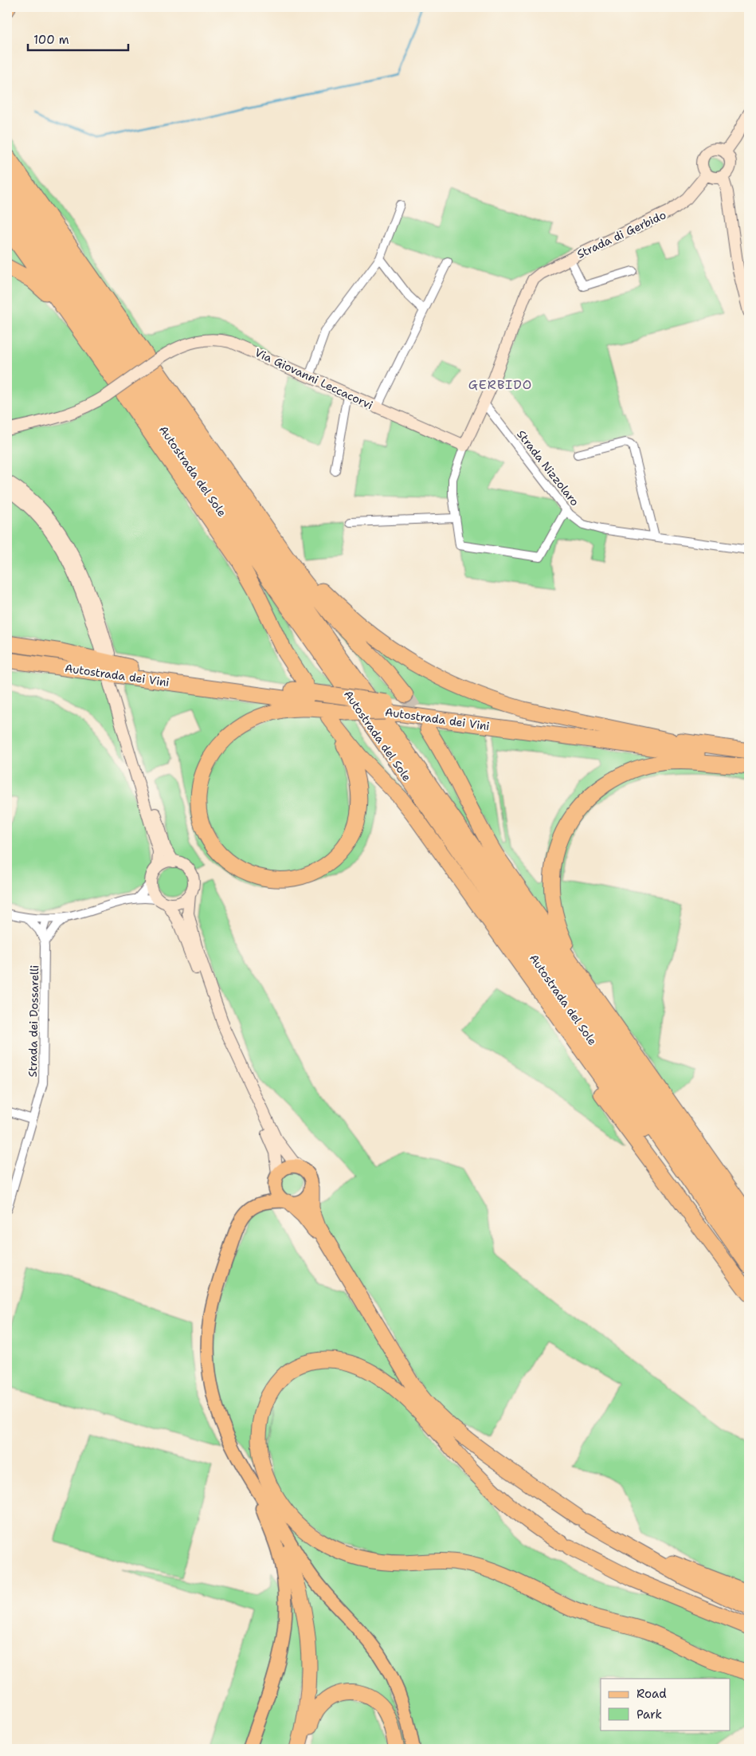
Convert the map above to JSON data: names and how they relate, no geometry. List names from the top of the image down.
{
  "streets": {
    "highway": ["Autostrada del Sole", "Autostrada dei Vini"],
    "main road": ["Strada di Gerbido", "Via Giovanni Leccacorvi"],
    "street": ["Strada Nizzolaro", "Strada dei Dossarelli"]
  },
  "crossings": [
    ["Strada di Gerbido", "Via Giovanni Leccacorvi"],
    ["Strada di Gerbido", "Strada Nizzolaro"]
  ],
  "districts": ["GERBIDO"],
  "legend": ["Road", "Park"],
  "scale_bar": "100 m"
}
